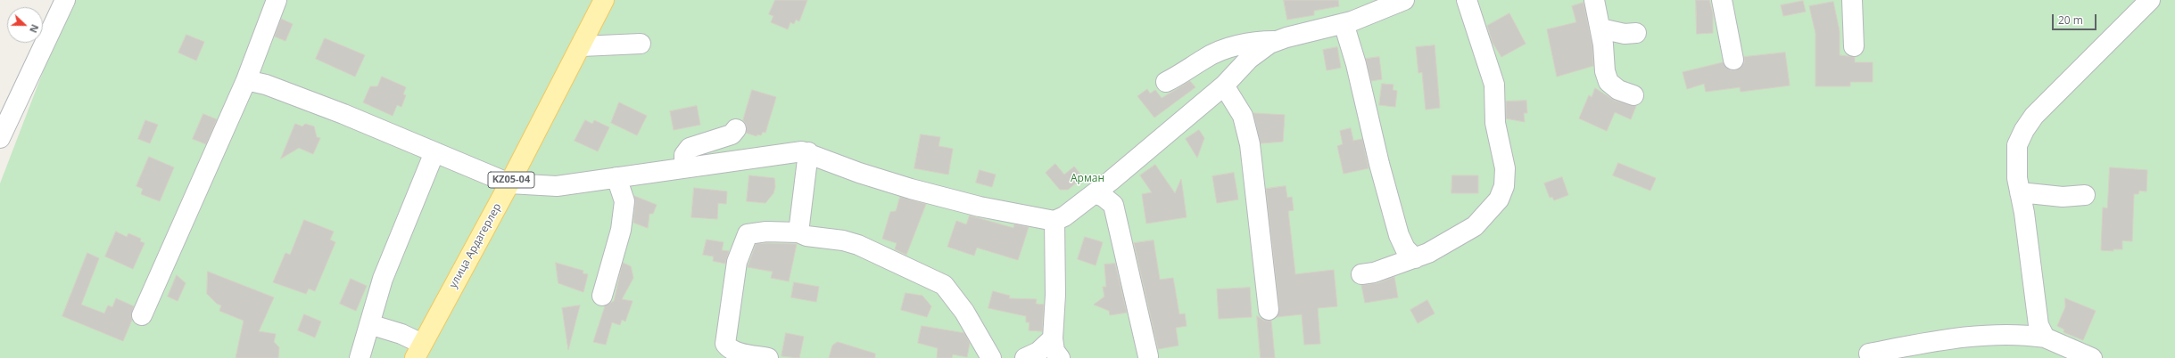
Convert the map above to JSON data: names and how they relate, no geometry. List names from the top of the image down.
{
  "streets": {
    "main road": ["KZ05-04", "улица Ардагерлер"]
  },
  "parks": ["Арман"],
  "scale_bar": "20 m",
  "north": "right"
}
